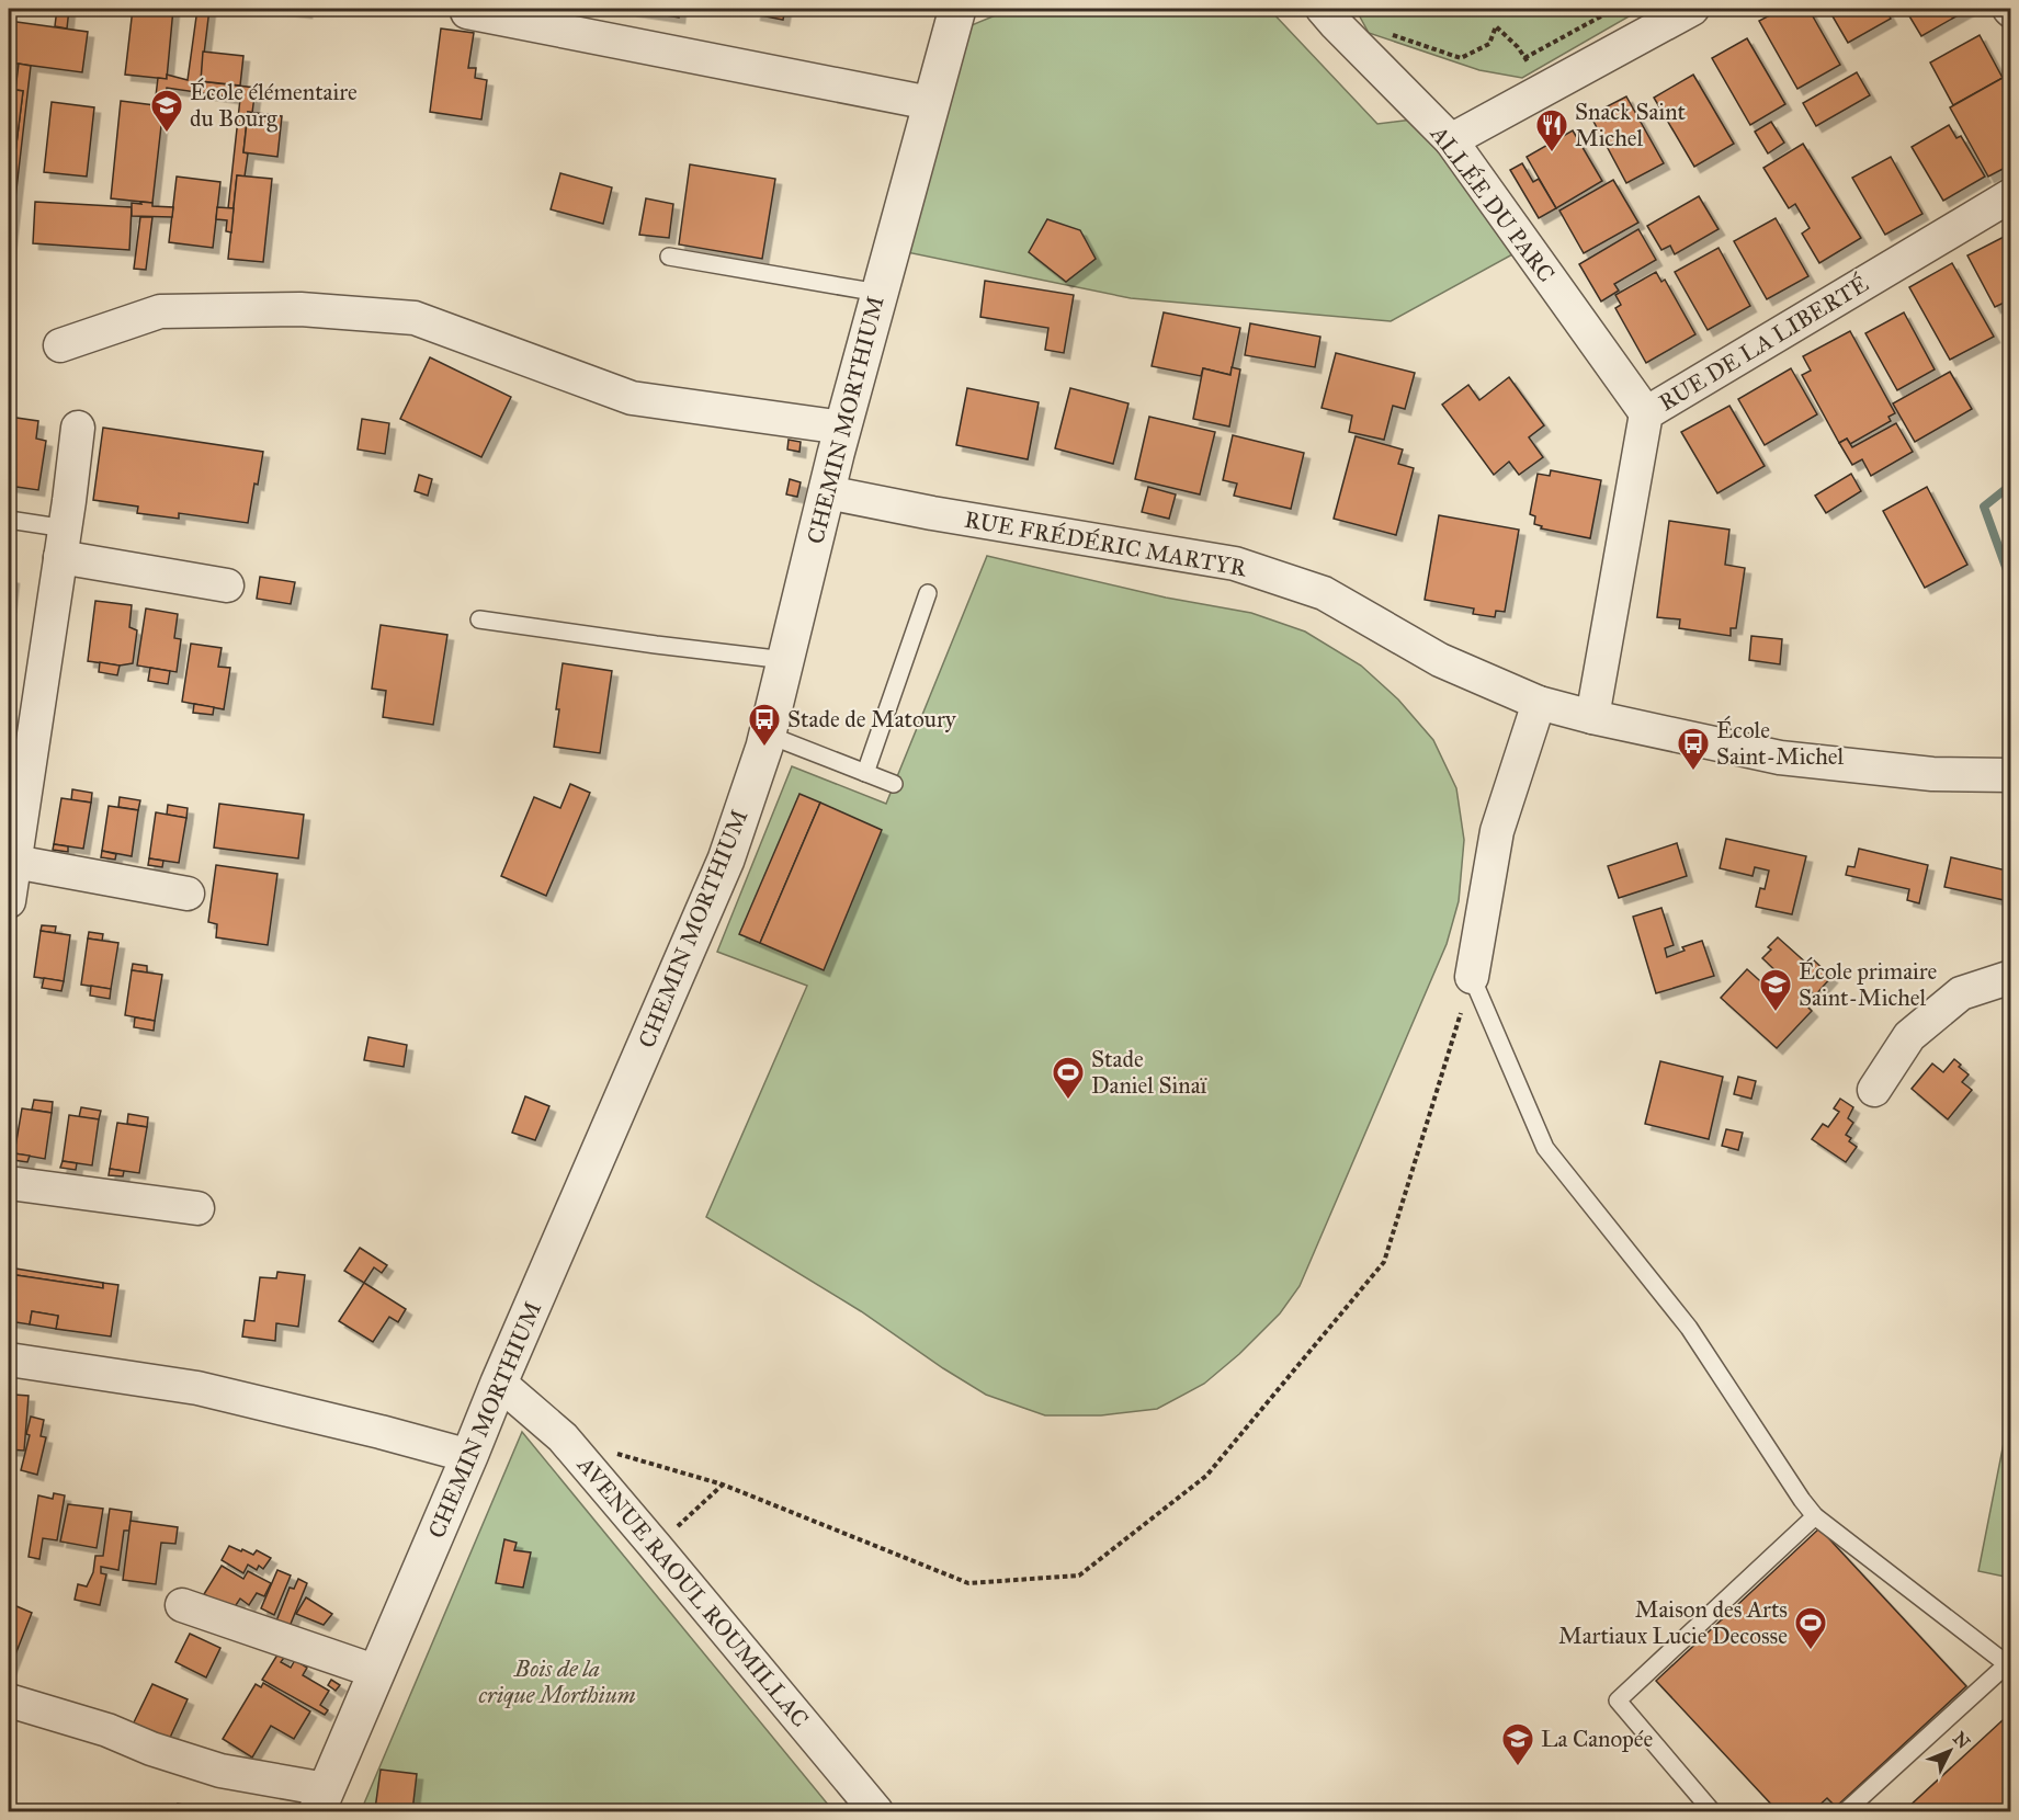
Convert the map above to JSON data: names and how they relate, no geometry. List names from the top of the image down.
{
  "streets": {
    "street": [
      "ALLÉE DU PARC",
      "RUE DE LA LIBERTÉ",
      "CHEMIN MORTHIUM",
      "RUE FRÉDÉRIC MARTYR",
      "AVENUE RAOUL ROUMILLAC"
    ]
  },
  "crossings": [
    ["ALLÉE DU PARC", "RUE DE LA LIBERTÉ"],
    ["RUE DE LA LIBERTÉ", "RUE FRÉDÉRIC MARTYR"],
    ["CHEMIN MORTHIUM", "RUE FRÉDÉRIC MARTYR"],
    ["CHEMIN MORTHIUM", "AVENUE RAOUL ROUMILLAC"]
  ],
  "parks": ["Bois de la crique Morthium"],
  "places": {
    "school or university": ["École élémentaire du Bourg", "École primaire Saint-Michel", "La Canopée"],
    "restaurant": ["Snack Saint Michel"],
    "bus stop": ["Stade de Matoury", "École Saint-Michel"],
    "sports": ["Stade Daniel Sinaï", "Maison des Arts Martiaux Lucie Decosse"]
  },
  "north": "top right"
}
